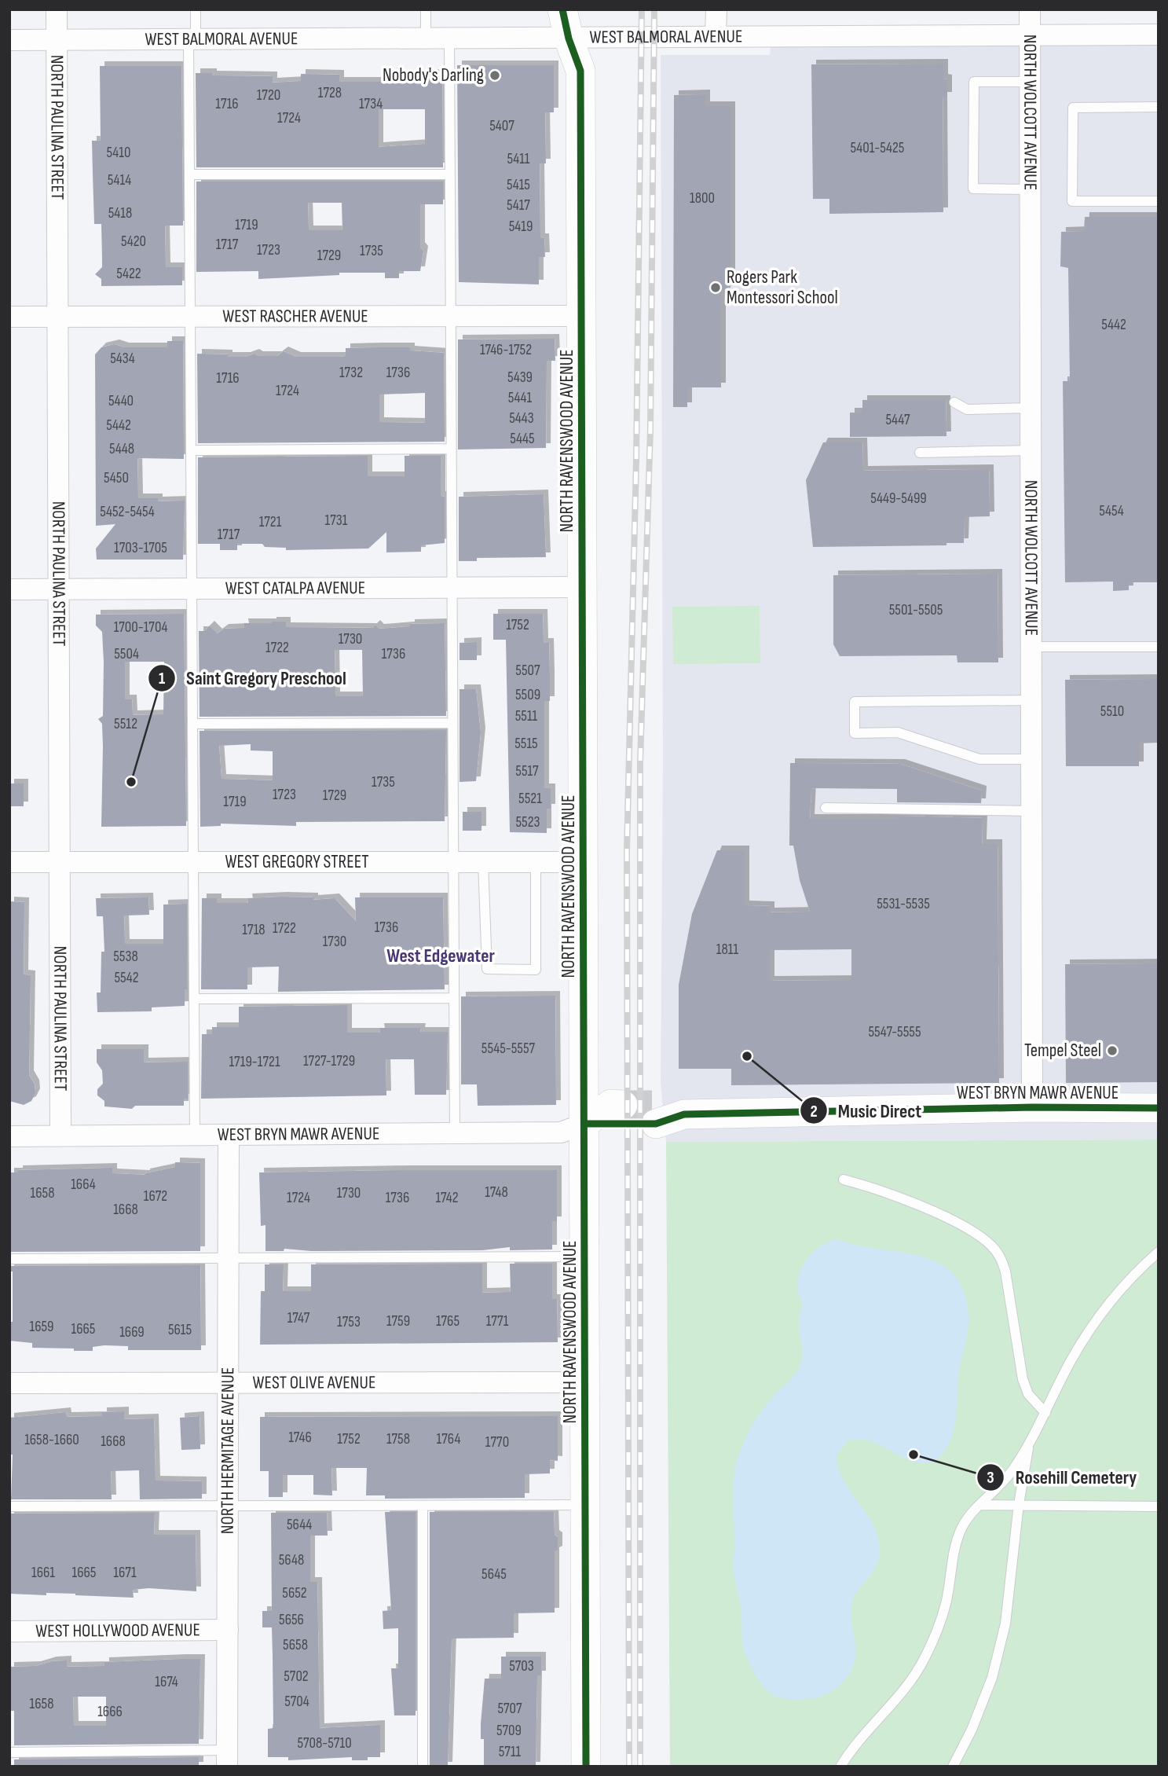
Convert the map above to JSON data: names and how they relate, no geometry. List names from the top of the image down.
{
  "streets": {
    "street": [
      "WEST BALMORAL AVENUE",
      "NORTH WOLCOTT AVENUE",
      "NORTH PAULINA STREET",
      "WEST RASCHER AVENUE",
      "NORTH RAVENSWOOD AVENUE",
      "WEST CATALPA AVENUE",
      "WEST GREGORY STREET",
      "WEST BRYN MAWR AVENUE",
      "WEST OLIVE AVENUE",
      "NORTH HERMITAGE AVENUE",
      "WEST HOLLYWOOD AVENUE"
    ]
  },
  "crossings": [
    ["WEST BALMORAL AVENUE", "NORTH WOLCOTT AVENUE"],
    ["WEST BALMORAL AVENUE", "NORTH PAULINA STREET"],
    ["WEST BALMORAL AVENUE", "NORTH RAVENSWOOD AVENUE"],
    ["NORTH WOLCOTT AVENUE", "WEST BRYN MAWR AVENUE"],
    ["NORTH PAULINA STREET", "WEST RASCHER AVENUE"],
    ["NORTH PAULINA STREET", "WEST CATALPA AVENUE"],
    ["NORTH PAULINA STREET", "WEST GREGORY STREET"],
    ["NORTH PAULINA STREET", "WEST BRYN MAWR AVENUE"],
    ["WEST RASCHER AVENUE", "NORTH RAVENSWOOD AVENUE"],
    ["NORTH RAVENSWOOD AVENUE", "WEST CATALPA AVENUE"],
    ["NORTH RAVENSWOOD AVENUE", "WEST GREGORY STREET"],
    ["NORTH RAVENSWOOD AVENUE", "WEST BRYN MAWR AVENUE"],
    ["NORTH RAVENSWOOD AVENUE", "WEST OLIVE AVENUE"],
    ["WEST BRYN MAWR AVENUE", "NORTH HERMITAGE AVENUE"],
    ["WEST OLIVE AVENUE", "NORTH HERMITAGE AVENUE"],
    ["NORTH HERMITAGE AVENUE", "WEST HOLLYWOOD AVENUE"]
  ],
  "districts": ["West Edgewater"],
  "places": [
    "Nobody's Darling",
    "Rogers Park Montessori School",
    "Saint Gregory Preschool",
    "Tempel Steel",
    "Music Direct",
    "Rosehill Cemetery"
  ],
  "house_numbers": [
    "1728",
    "1720",
    "1716",
    "1734",
    "1724",
    "5407",
    "5401-5425",
    "5410",
    "5411",
    "5414",
    "5415",
    "1800",
    "5417",
    "5418",
    "1719",
    "5419",
    "5420",
    "1717",
    "1723",
    "1735",
    "1729",
    "5422",
    "5442",
    "1746-1752",
    "5434",
    "1732",
    "1736",
    "5439",
    "1716",
    "1724",
    "5441",
    "5440",
    "5443",
    "5447",
    "5442",
    "5445",
    "5448",
    "5450",
    "5449-5499",
    "5454",
    "5452-5454",
    "1731",
    "1721",
    "1717",
    "1703-1705",
    "5501-5505",
    "1752",
    "1700-1704",
    "1730",
    "1722",
    "5504",
    "1736",
    "5507",
    "5509",
    "5510",
    "5511",
    "5512",
    "5515",
    "5517",
    "1735",
    "1723",
    "1729",
    "5521",
    "1719",
    "5523",
    "5531-5535",
    "1736",
    "1722",
    "1718",
    "1730",
    "1811",
    "5538",
    "5542",
    "5547-5555",
    "5545-5557",
    "1727-1729",
    "1719-1721",
    "1664",
    "1748",
    "1658",
    "1730",
    "1672",
    "1724",
    "1736",
    "1742",
    "1668",
    "1747",
    "1759",
    "1765",
    "1771",
    "1753",
    "1659",
    "1665",
    "5615",
    "1669",
    "1746",
    "1752",
    "1758",
    "1764",
    "1658-1660",
    "1668",
    "1770",
    "5644",
    "5648",
    "1661",
    "1665",
    "1671",
    "5645",
    "5652",
    "5656",
    "5658",
    "5703",
    "5702",
    "1674",
    "5704",
    "1658",
    "5707",
    "1666",
    "5709",
    "5708-5710",
    "5711"
  ]
}
